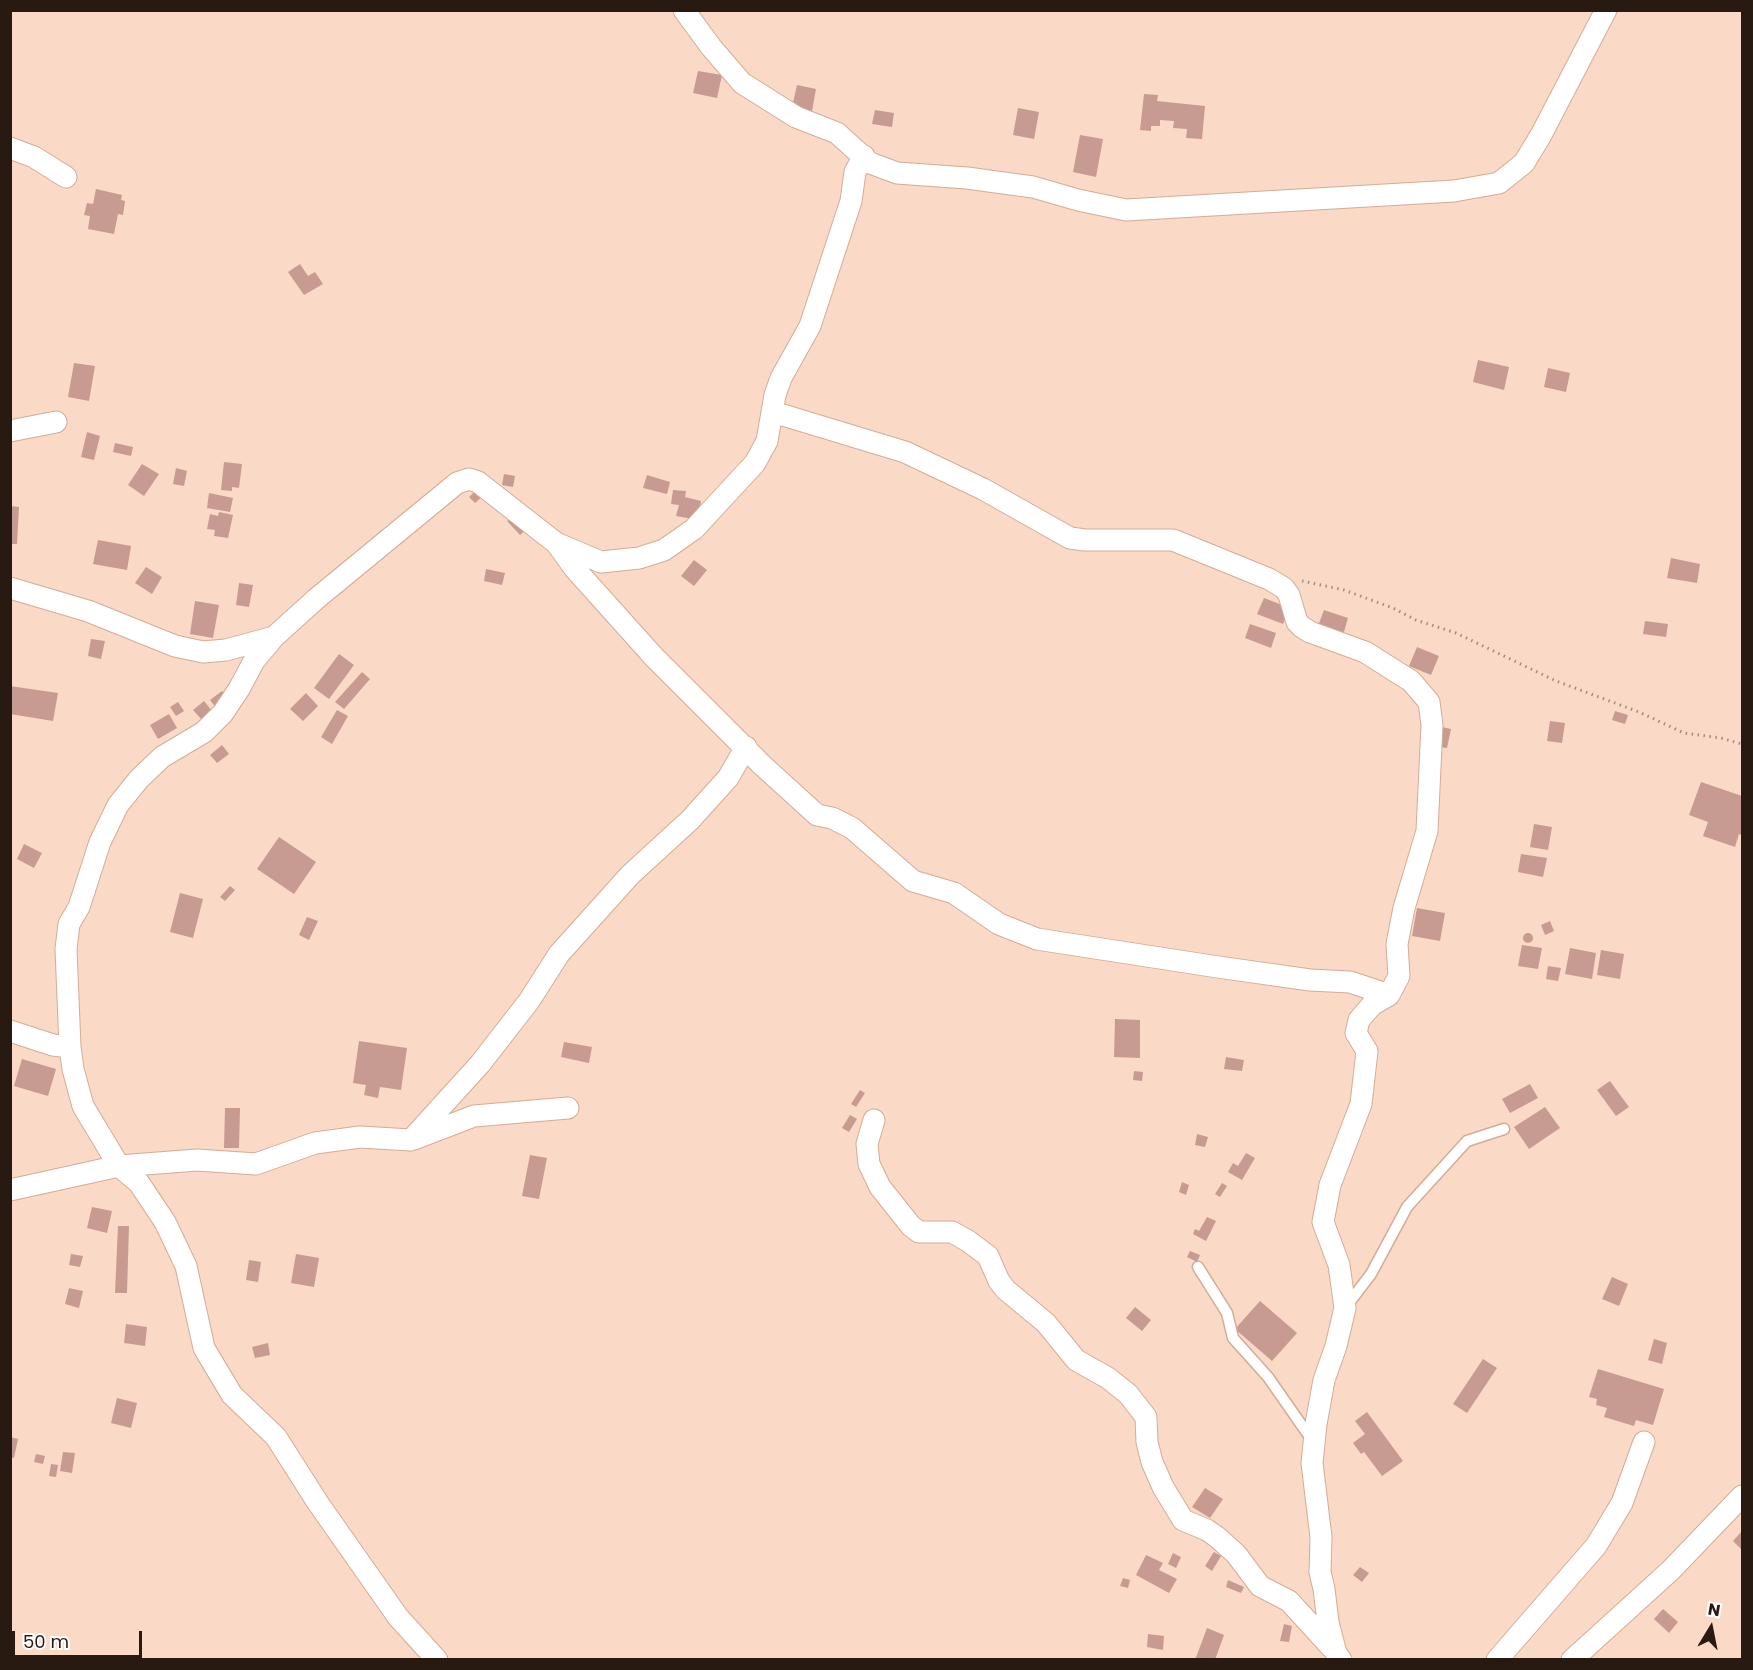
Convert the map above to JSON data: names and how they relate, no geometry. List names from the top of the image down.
{
  "scale_bar": "50 m",
  "north": "top"
}
